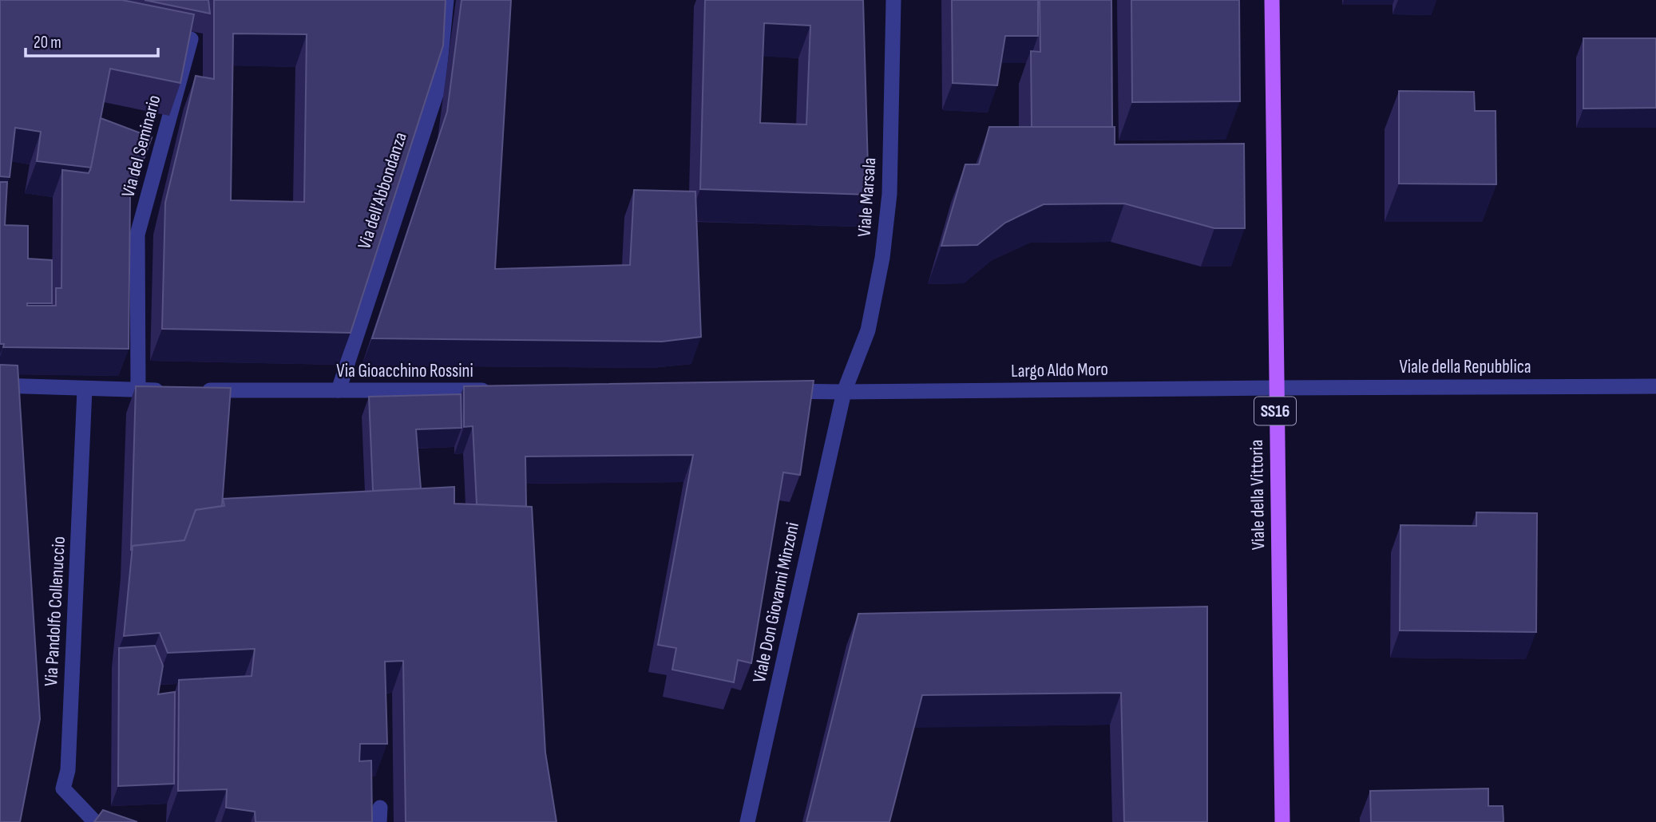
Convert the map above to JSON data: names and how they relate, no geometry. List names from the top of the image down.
{
  "streets": {
    "main road": ["SS16", "Viale della Vittoria"],
    "street": [
      "Via del Seminario",
      "Via dell'Abbondanza",
      "Viale Marsala",
      "Viale della Repubblica",
      "Largo Aldo Moro",
      "Via Gioacchino Rossini",
      "Viale Don Giovanni Minzoni",
      "Via Pandolfo Collenuccio"
    ]
  },
  "crossings": [
    ["Via dell'Abbondanza", "Via Gioacchino Rossini"],
    ["Viale Marsala", "Largo Aldo Moro"],
    ["Viale Marsala", "Viale Don Giovanni Minzoni"],
    ["Viale della Repubblica", "Largo Aldo Moro"],
    ["Viale della Repubblica", "Viale della Vittoria"],
    ["Largo Aldo Moro", "Viale della Vittoria"],
    ["Largo Aldo Moro", "Viale Don Giovanni Minzoni"]
  ],
  "scale_bar": "20 m"
}
